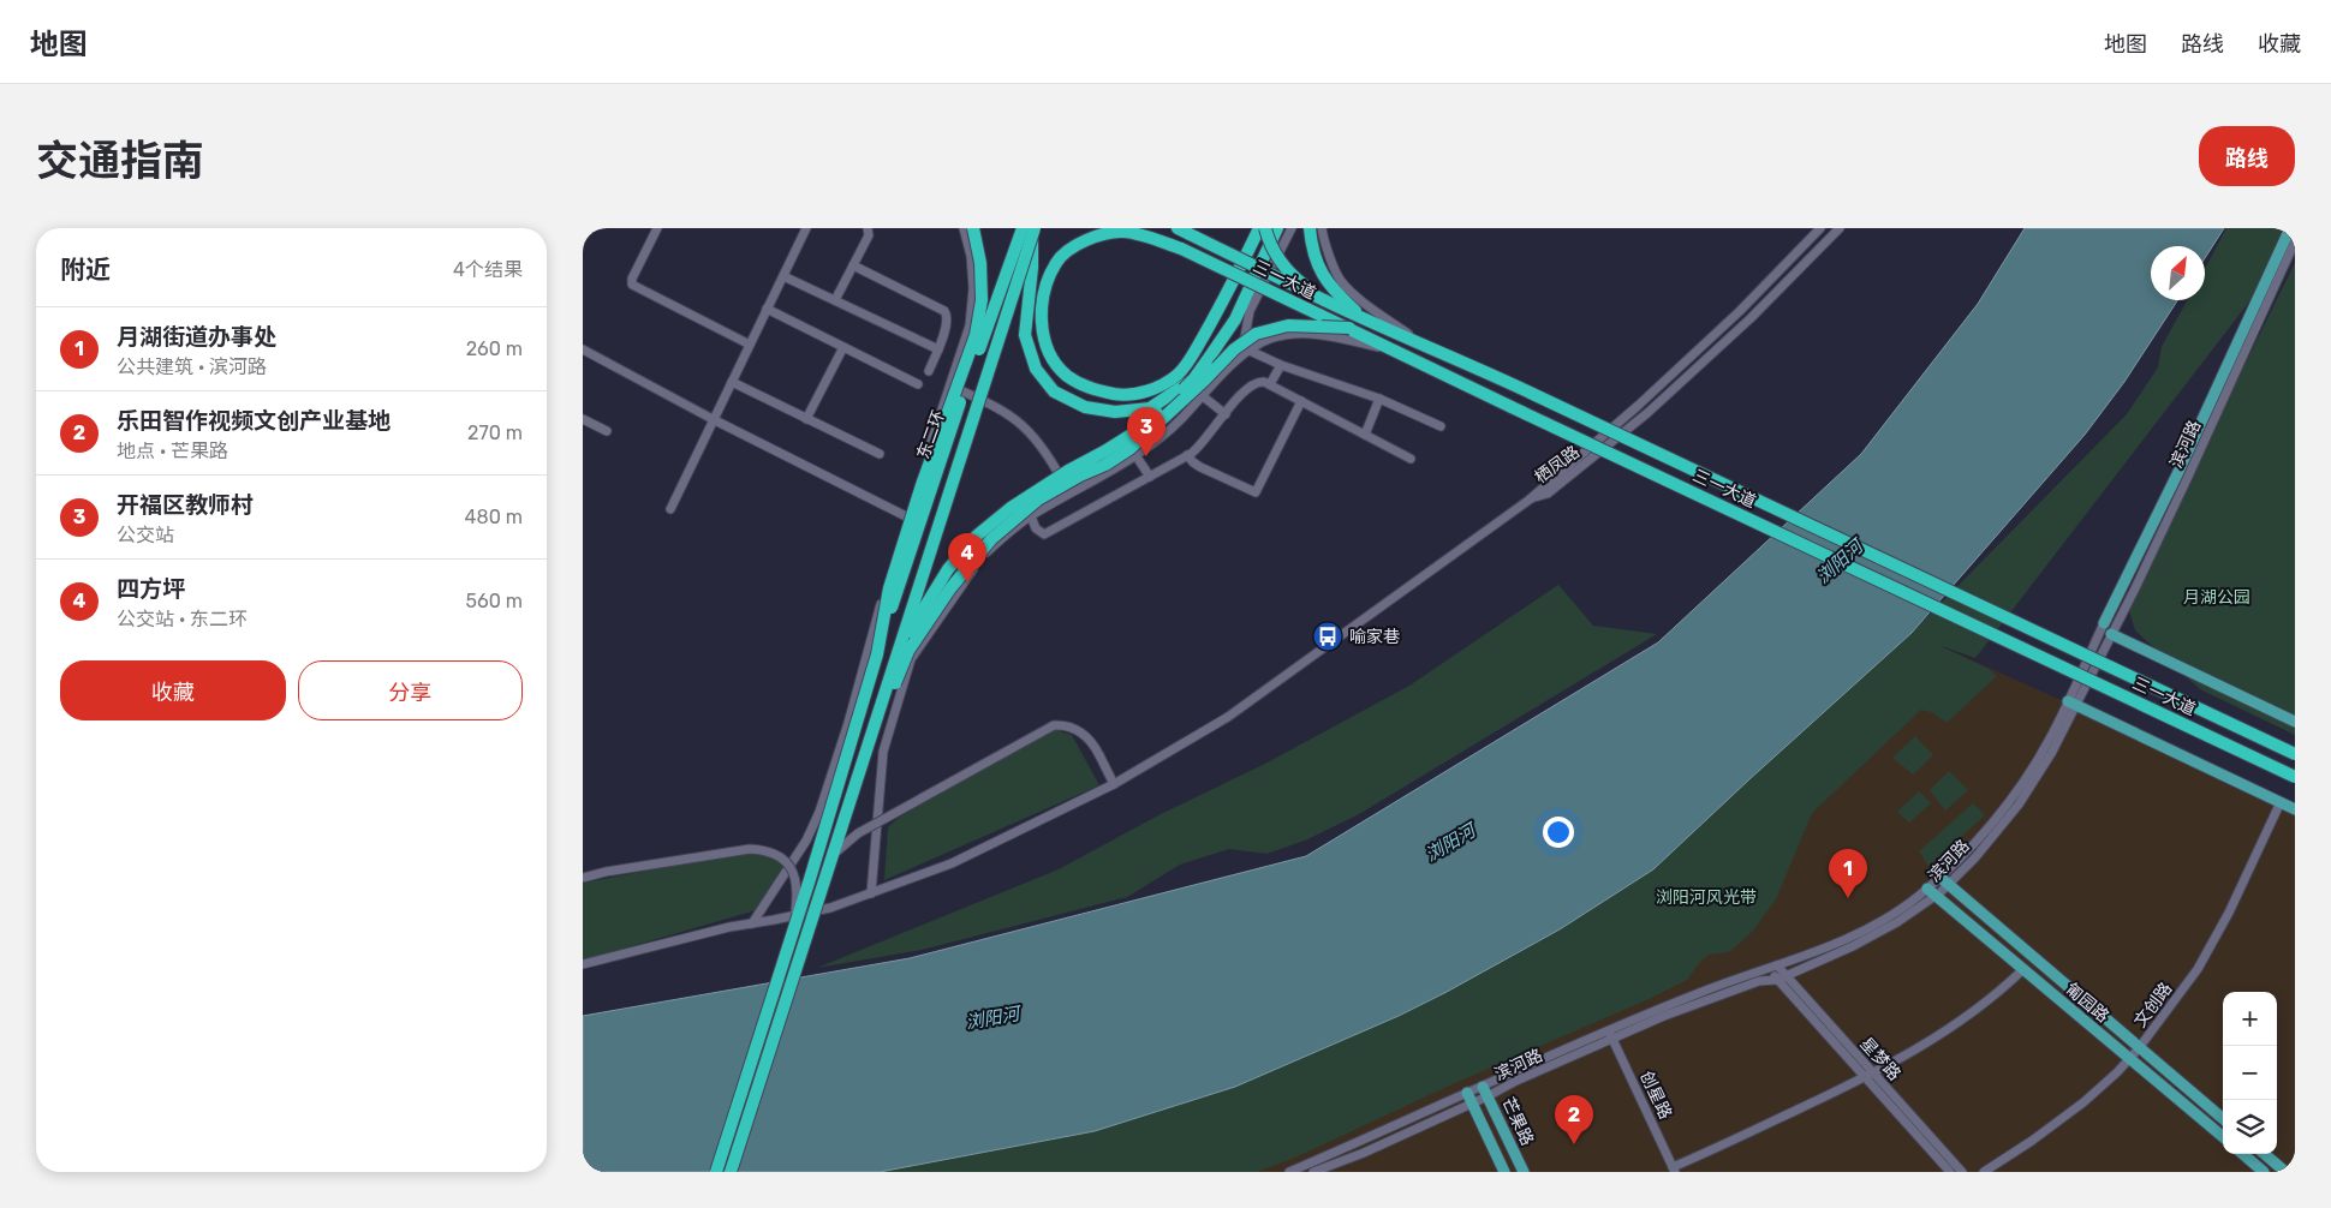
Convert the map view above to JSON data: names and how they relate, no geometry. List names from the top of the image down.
{
  "streets": {
    "highway": ["三一大道", "东二环"],
    "main road": ["匍园路", "芒果路"],
    "street": [
      "滨河路",
      "栖凤路",
      "文创路",
      "星梦路",
      "创星路"
    ]
  },
  "crossings": [
    ["滨河路", "匍园路"],
    ["滨河路", "星梦路"],
    ["滨河路", "创星路"],
    ["滨河路", "芒果路"],
    ["匍园路", "文创路"]
  ],
  "water": ["浏阳河"],
  "parks": ["月湖公园", "浏阳河风光带"],
  "places": {
    "bus stop": ["喻家巷"]
  },
  "north": "top right",
  "page": {
    "header": "地图",
    "nav": ["地图", "路线", "收藏"],
    "title": "交通指南",
    "buttons": [
      "路线",
      ["收藏", "分享"]
    ],
    "heading": ["附近", "4个结果"],
    "list": [
      {
        "mark": "1",
        "name": "月湖街道办事处",
        "note": "公共建筑 · 滨河路",
        "value": "260 m"
      },
      {
        "mark": "2",
        "name": "乐田智作视频文创产业基地",
        "note": "地点 · 芒果路",
        "value": "270 m"
      },
      {
        "mark": "3",
        "name": "开福区教师村",
        "note": "公交站",
        "value": "480 m"
      },
      {
        "mark": "4",
        "name": "四方坪",
        "note": "公交站 · 东二环",
        "value": "560 m"
      }
    ],
    "pins": [
      "3",
      "4",
      "1",
      "2"
    ],
    "map_buttons": ["+", "−"]
  }
}
